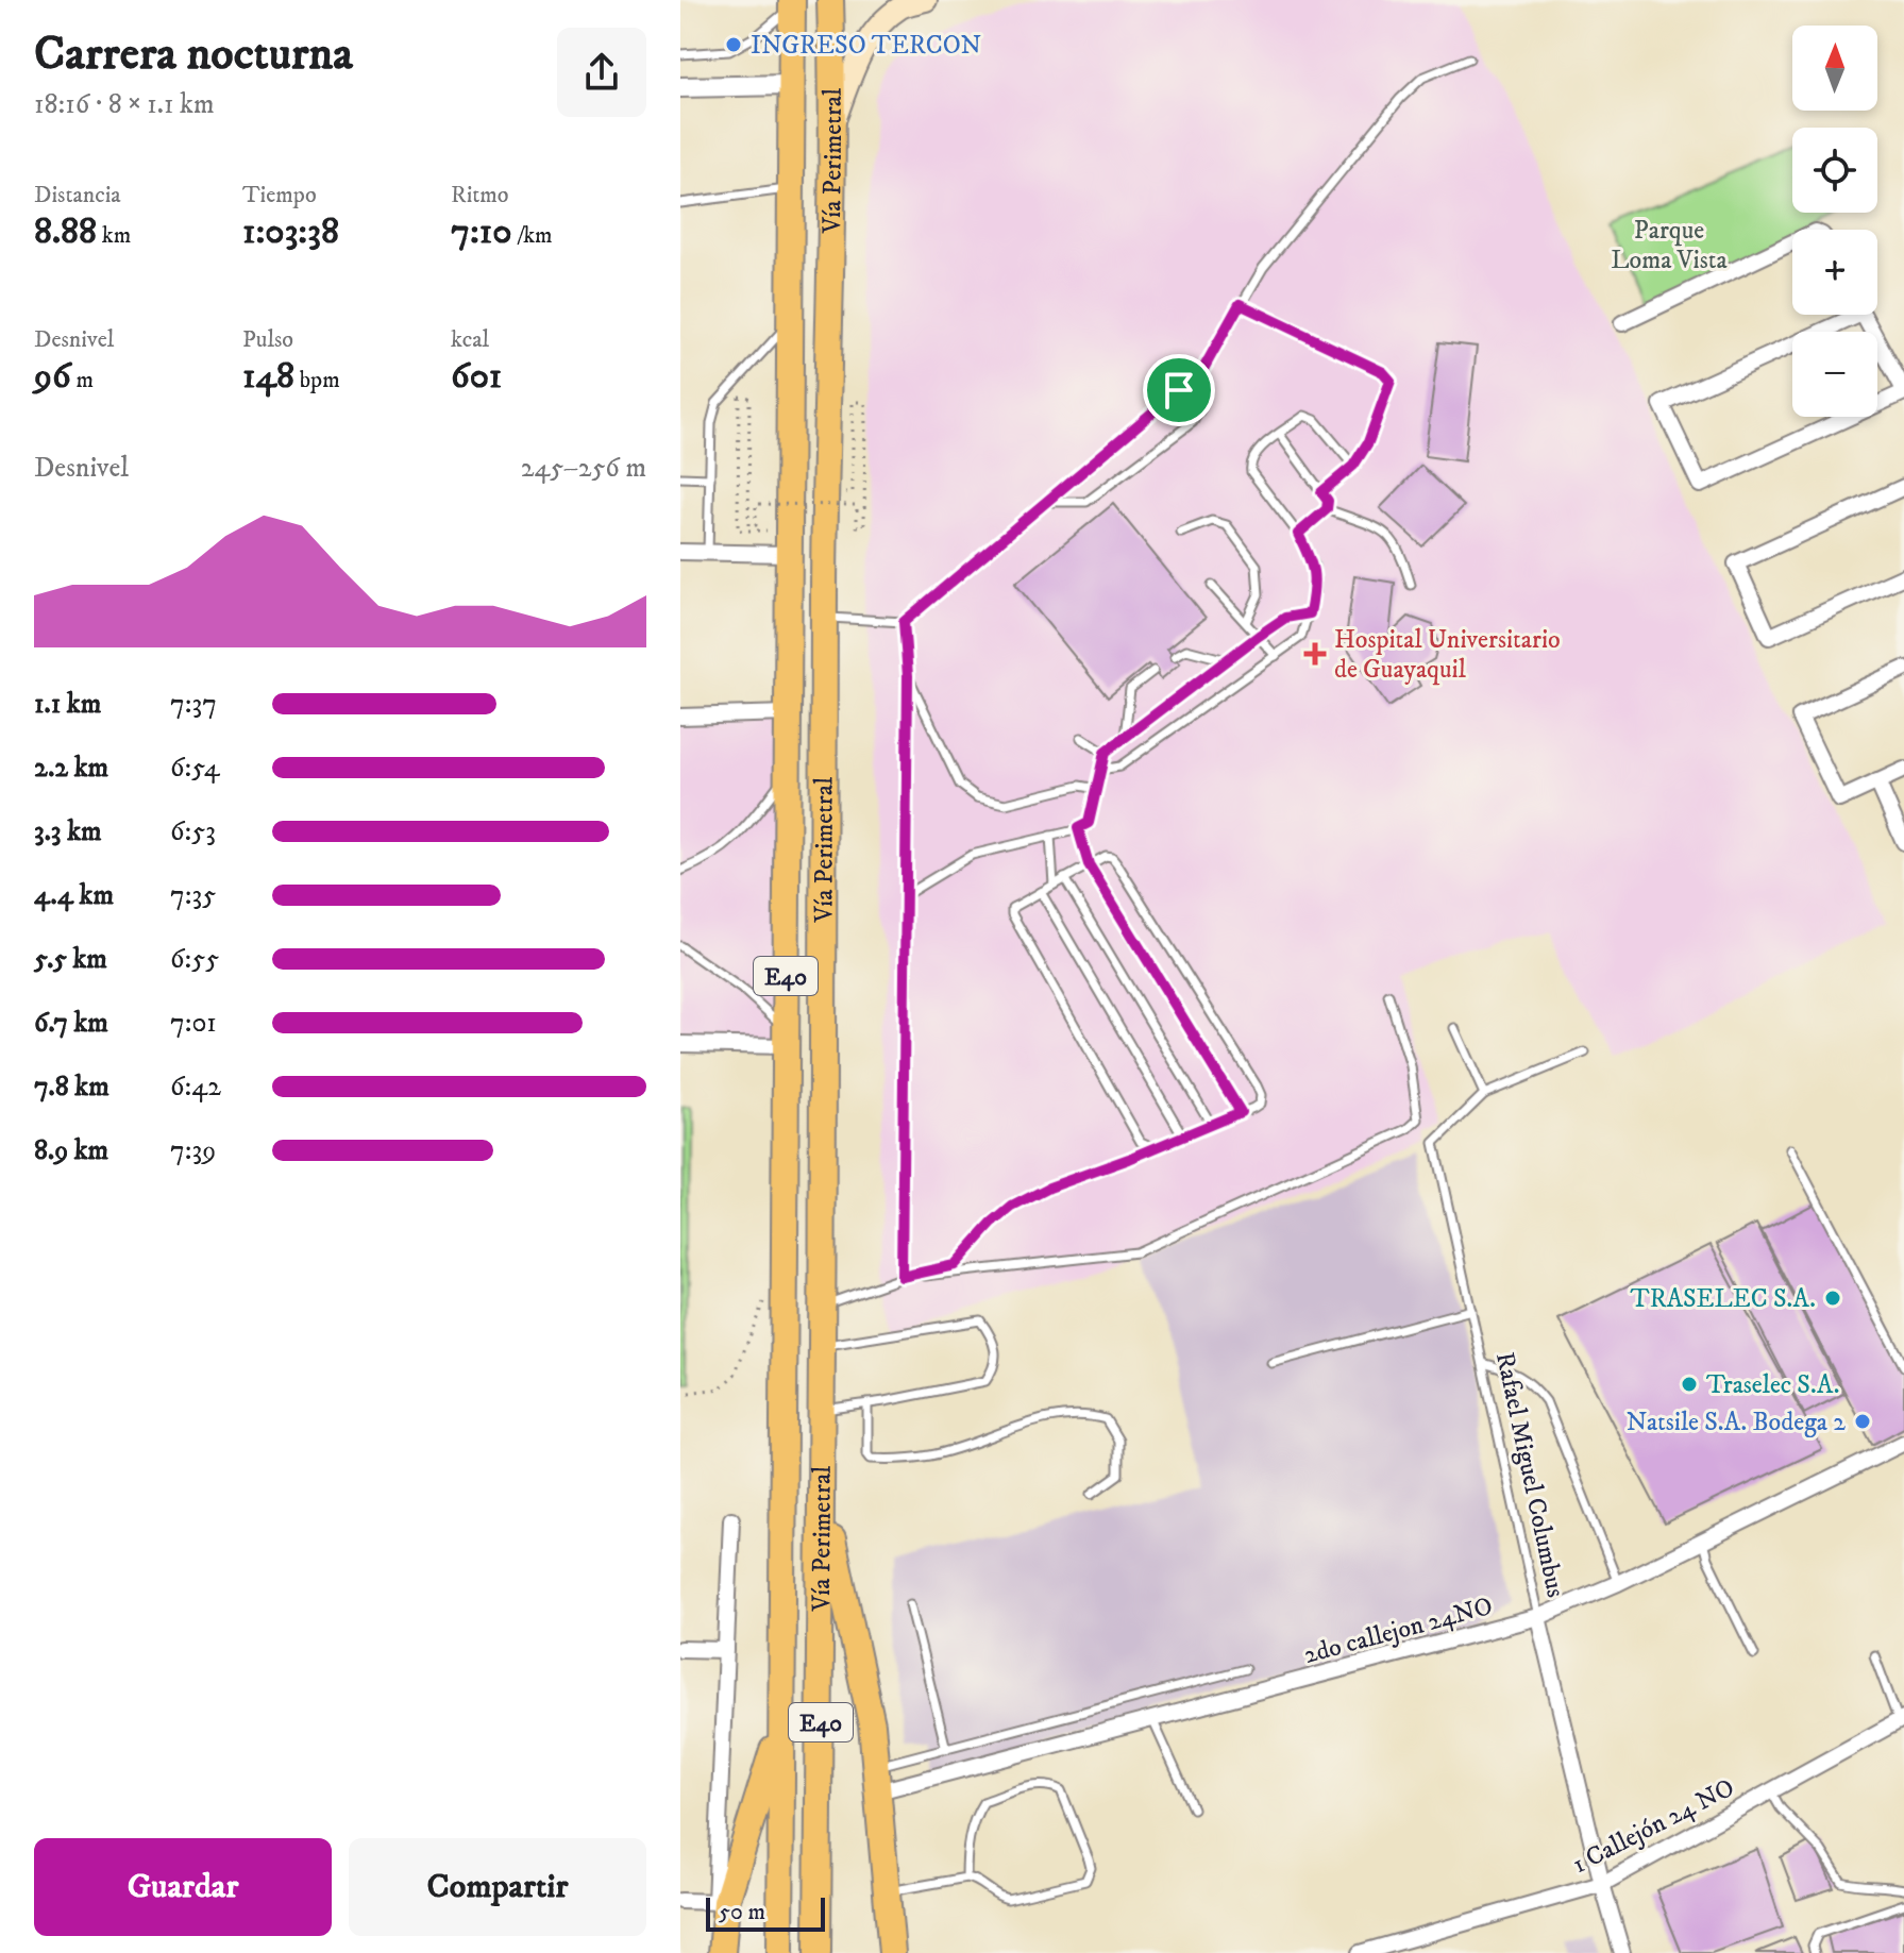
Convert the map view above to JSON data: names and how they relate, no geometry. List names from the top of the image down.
{
  "streets": {
    "highway": ["Vía Perimetral", "E40"],
    "street": ["Rafael Miguel Columbus", "2do callejon 24NO", "1 Callejón 24 NO"]
  },
  "crossings": [
    ["Rafael Miguel Columbus", "2do callejon 24NO"],
    ["Rafael Miguel Columbus", "1 Callejón 24 NO"]
  ],
  "parks": ["Parque Loma Vista"],
  "places": {
    "other": [
      "INGRESO TERCON",
      "TRASELEC S.A.",
      "Traselec S.A.",
      "Natsile S.A. Bodega 2"
    ],
    "health": ["Hospital Universitario de Guayaquil"]
  },
  "scale_bar": "50 m",
  "north": "top",
  "page": {
    "heading": ["Carrera nocturna", "18:16 · 8 × 1.1 km"],
    "map_buttons": ["+", "−"],
    "stats": [
      ["Distancia", "8.88 km"],
      ["Tiempo", "1:03:38"],
      ["Ritmo", "7:10 /km"],
      ["Desnivel", "96 m"],
      ["Pulso", "148 bpm"],
      ["kcal", "601"]
    ],
    "chart": ["Desnivel", "245–256 m"],
    "list": [
      {
        "name": "1.1 km",
        "note": "7:37"
      },
      {
        "name": "2.2 km",
        "note": "6:54"
      },
      {
        "name": "3.3 km",
        "note": "6:53"
      },
      {
        "name": "4.4 km",
        "note": "7:35"
      },
      {
        "name": "5.5 km",
        "note": "6:55"
      },
      {
        "name": "6.7 km",
        "note": "7:01"
      },
      {
        "name": "7.8 km",
        "note": "6:42"
      },
      {
        "name": "8.9 km",
        "note": "7:39"
      }
    ],
    "buttons": ["Guardar", "Compartir"],
    "scale": "50 m"
  }
}
